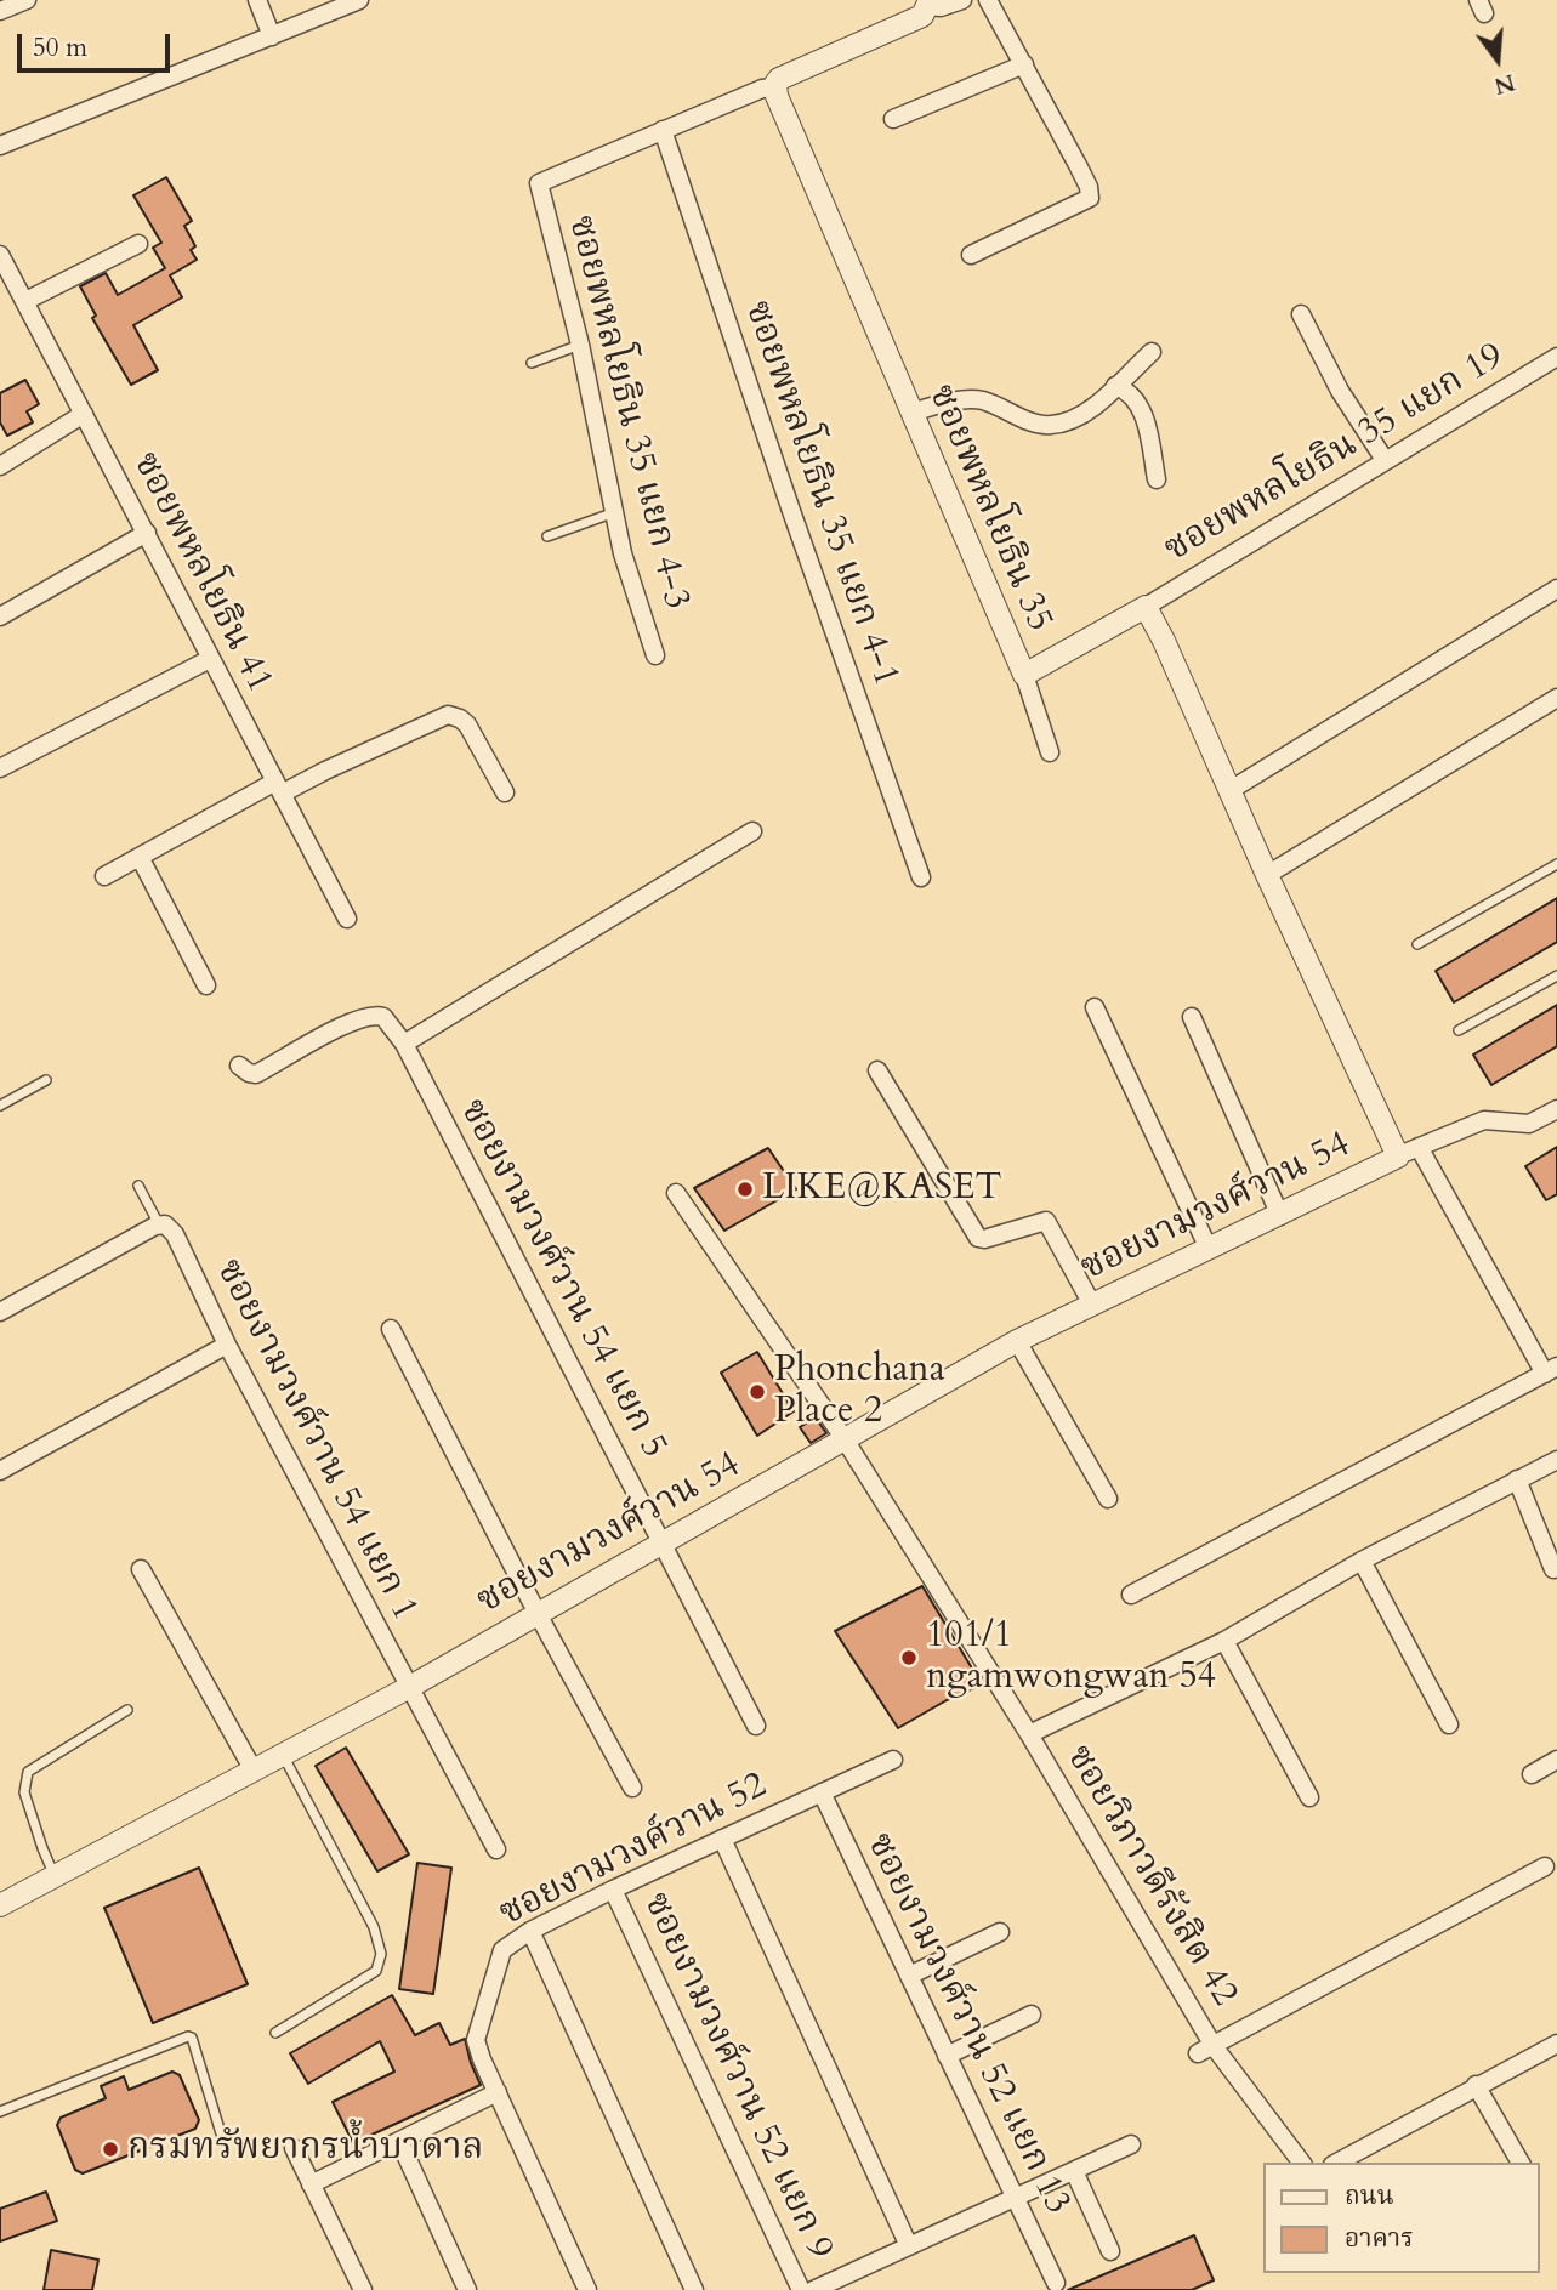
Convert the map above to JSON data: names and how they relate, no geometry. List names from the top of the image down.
{
  "streets": {
    "street": [
      "ซอยพหลโยธิน 35 แยก 4-3",
      "ซอยพหลโยธิน 35 แยก 19",
      "ซอยพหลโยธิน 35 แยก 4-1",
      "ซอยพหลโยธิน 35",
      "ซอยพหลโยธิน 41",
      "ซอยงามวงศ์วาน 54",
      "ซอยงามวงศ์วาน 54 แยก 5",
      "ซอยงามวงศ์วาน 54 แยก 1",
      "ซอยงามวงศ์วาน 52",
      "ซอยวิภาวดีรังสิต 42",
      "ซอยงามวงศ์วาน 52 แยก 13",
      "ซอยงามวงศ์วาน 52 แยก 9"
    ]
  },
  "crossings": [
    ["ซอยพหลโยธิน 35 แยก 4-3", "ซอยพหลโยธิน 35 แยก 4-1"],
    ["ซอยพหลโยธิน 35 แยก 19", "ซอยพหลโยธิน 35"],
    ["ซอยงามวงศ์วาน 54", "ซอยงามวงศ์วาน 54 แยก 5"],
    ["ซอยงามวงศ์วาน 54", "ซอยงามวงศ์วาน 54 แยก 1"],
    ["ซอยงามวงศ์วาน 54", "ซอยวิภาวดีรังสิต 42"],
    ["ซอยงามวงศ์วาน 52", "ซอยงามวงศ์วาน 52 แยก 13"],
    ["ซอยงามวงศ์วาน 52", "ซอยงามวงศ์วาน 52 แยก 9"]
  ],
  "places": [
    "LIKE@KASET",
    "Phonchana Place 2",
    "101/1 ngamwongwan 54",
    "กรมทรัพยากรน้ำบาดาล"
  ],
  "legend": ["ถนน", "อาคาร"],
  "scale_bar": "50 m",
  "north": "bottom"
}
